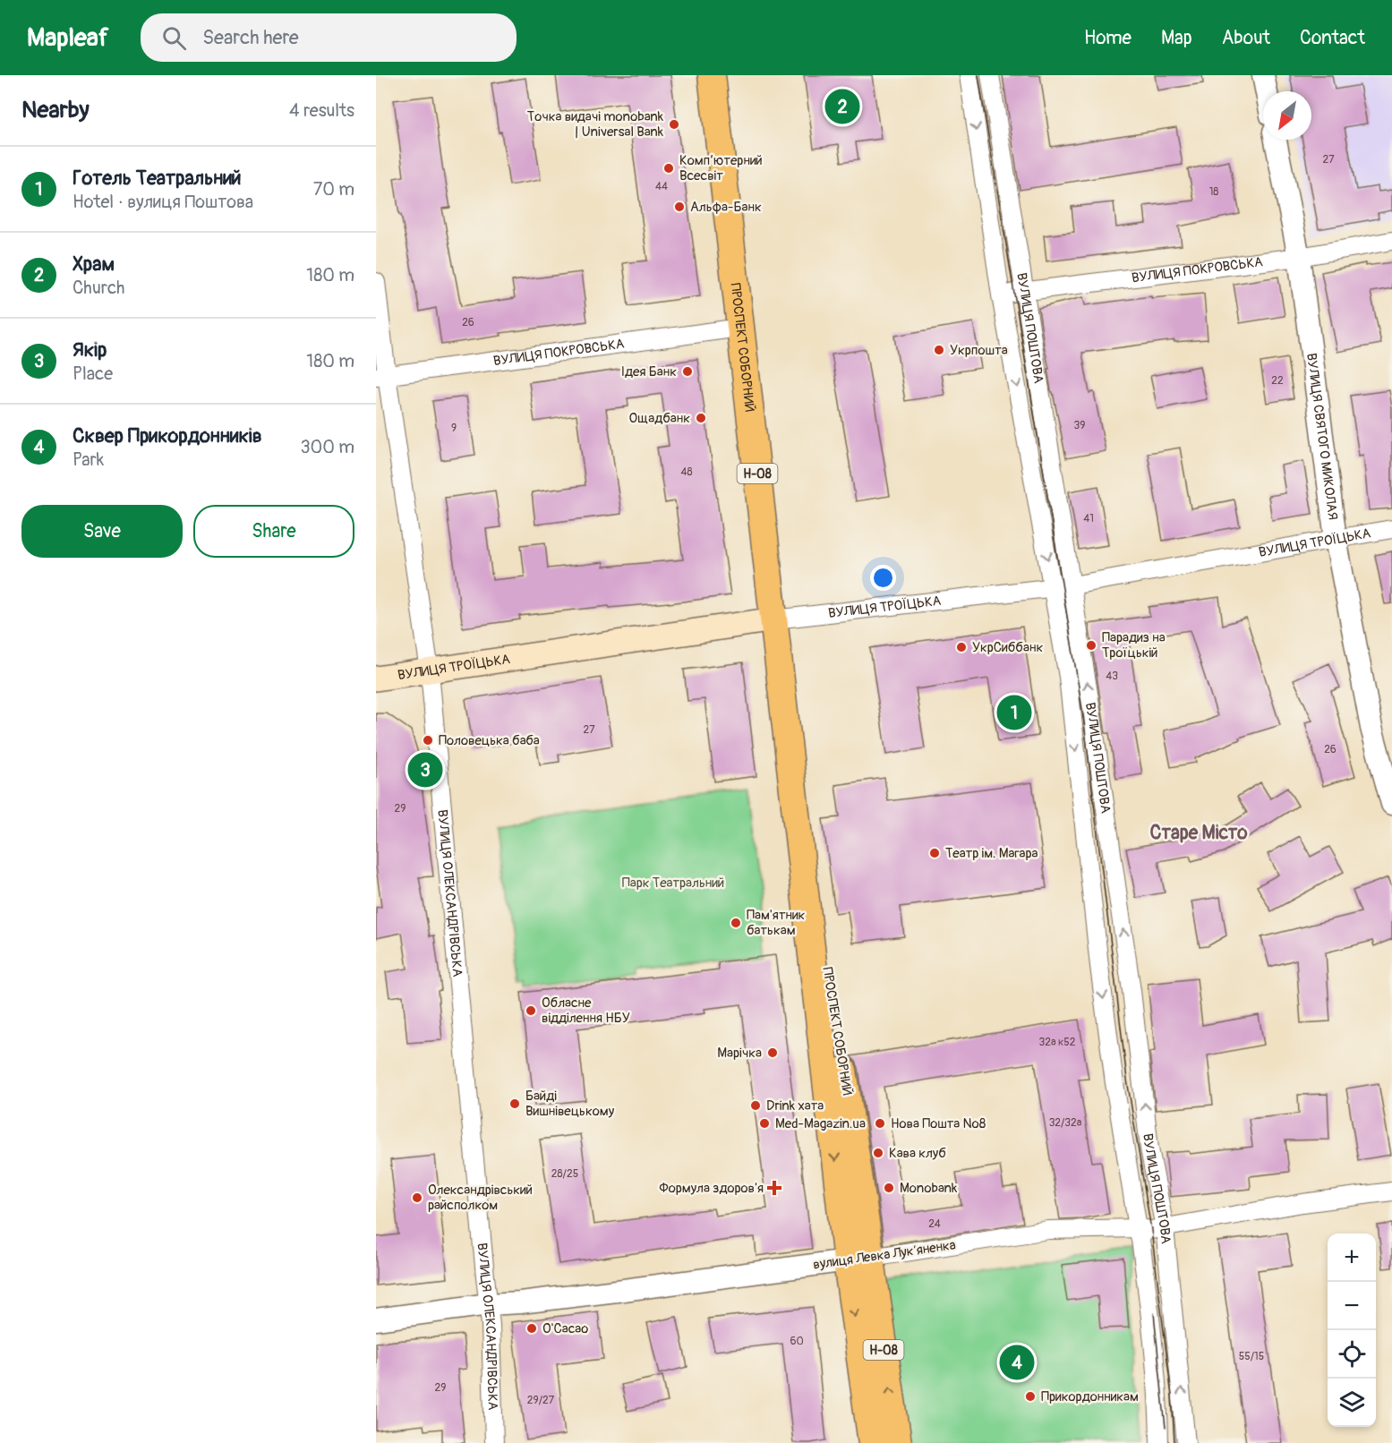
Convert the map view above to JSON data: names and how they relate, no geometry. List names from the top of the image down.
{
  "streets": {
    "main road": ["ПРОСПЕКТ СОБОРНИЙ", "Н-08", "ВУЛИЦЯ ТРОЇЦЬКА"],
    "street": [
      "ВУЛИЦЯ ПОКРОВСЬКА",
      "ВУЛИЦЯ ПОШТОВА",
      "ВУЛИЦЯ СВЯТОГО МИКОЛАЯ",
      "ВУЛИЦЯ ОЛЕКСАНДРІВСЬКА",
      "вулиця Левка Лукʼяненка"
    ]
  },
  "crossings": [
    ["ВУЛИЦЯ ПОКРОВСЬКА", "ВУЛИЦЯ ПОШТОВА"],
    ["ВУЛИЦЯ ПОКРОВСЬКА", "ПРОСПЕКТ СОБОРНИЙ"],
    ["ВУЛИЦЯ ПОКРОВСЬКА", "ВУЛИЦЯ СВЯТОГО МИКОЛАЯ"],
    ["ВУЛИЦЯ ПОКРОВСЬКА", "ВУЛИЦЯ ОЛЕКСАНДРІВСЬКА"],
    ["ВУЛИЦЯ ПОШТОВА", "ВУЛИЦЯ ТРОЇЦЬКА"],
    ["ВУЛИЦЯ ПОШТОВА", "вулиця Левка Лукʼяненка"],
    ["ПРОСПЕКТ СОБОРНИЙ", "ВУЛИЦЯ ТРОЇЦЬКА"],
    ["ПРОСПЕКТ СОБОРНИЙ", "вулиця Левка Лукʼяненка"],
    ["ВУЛИЦЯ СВЯТОГО МИКОЛАЯ", "ВУЛИЦЯ ТРОЇЦЬКА"],
    ["ВУЛИЦЯ ТРОЇЦЬКА", "ВУЛИЦЯ ОЛЕКСАНДРІВСЬКА"],
    ["ВУЛИЦЯ ОЛЕКСАНДРІВСЬКА", "вулиця Левка Лукʼяненка"]
  ],
  "districts": ["Старе Місто"],
  "parks": ["Парк Театральний"],
  "places": {
    "other": [
      "Точка видачі monobank | Universal Bank",
      "Комп’ютерний Всесвіт",
      "Альфа-Банк",
      "Укрпошта",
      "Ідея Банк",
      "Ощадбанк",
      "Парадиз на Троїцькій",
      "УкрСиббанк",
      "Половецька баба",
      "Театр ім. Магара",
      "Пам'ятник батькам",
      "Обласне відділення НБУ",
      "Марічка",
      "Байді Вишнівецькому",
      "Drink хата",
      "Med-Magazin.ua",
      "Нова Пошта №8",
      "Кава клуб",
      "Monobank",
      "Олександрівський райсполком",
      "O'Cacao",
      "Прикордонникам"
    ],
    "health": ["Формула здоров'я"]
  },
  "house_numbers": [
    "27",
    "44",
    "18",
    "26",
    "22",
    "39",
    "9",
    "48",
    "41",
    "43",
    "27",
    "26",
    "29",
    "32а к52",
    "32/32а",
    "28/25",
    "24",
    "60",
    "55/15",
    "29",
    "29/27"
  ],
  "north": "bottom left",
  "page": {
    "header": "Mapleaf",
    "search": "Search here",
    "nav": [
      "Home",
      "Map",
      "About",
      "Contact"
    ],
    "heading": ["Nearby", "4 results"],
    "pins": [
      "2",
      "1",
      "3",
      "4"
    ],
    "list": [
      {
        "mark": "1",
        "name": "Готель Театральний",
        "note": "Hotel · вулиця Поштова",
        "value": "70 m"
      },
      {
        "mark": "2",
        "name": "Храм",
        "note": "Church",
        "value": "180 m"
      },
      {
        "mark": "3",
        "name": "Якір",
        "note": "Place",
        "value": "180 m"
      },
      {
        "mark": "4",
        "name": "Сквер Прикордонників",
        "note": "Park",
        "value": "300 m"
      }
    ],
    "buttons": ["Save", "Share"],
    "map_buttons": ["+", "−"]
  }
}
